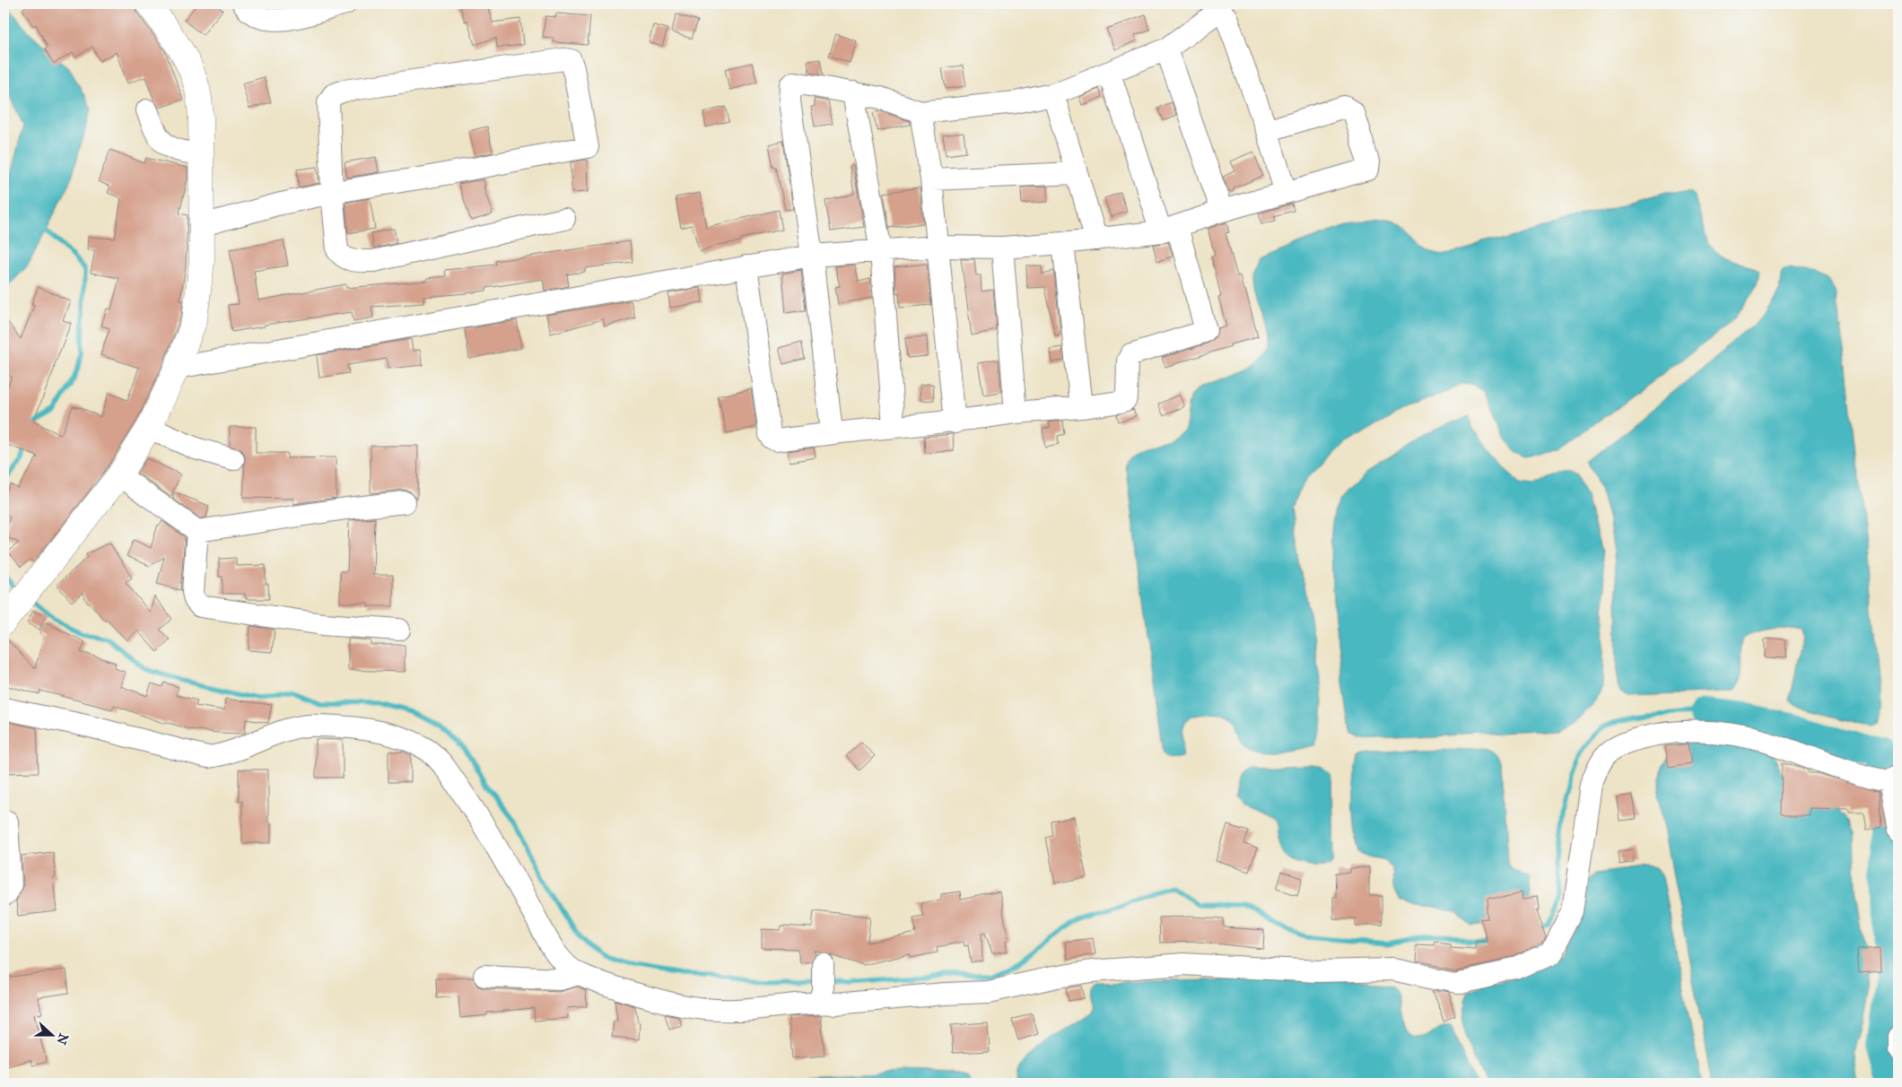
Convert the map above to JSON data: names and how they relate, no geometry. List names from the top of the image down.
{
  "north": "right"
}
